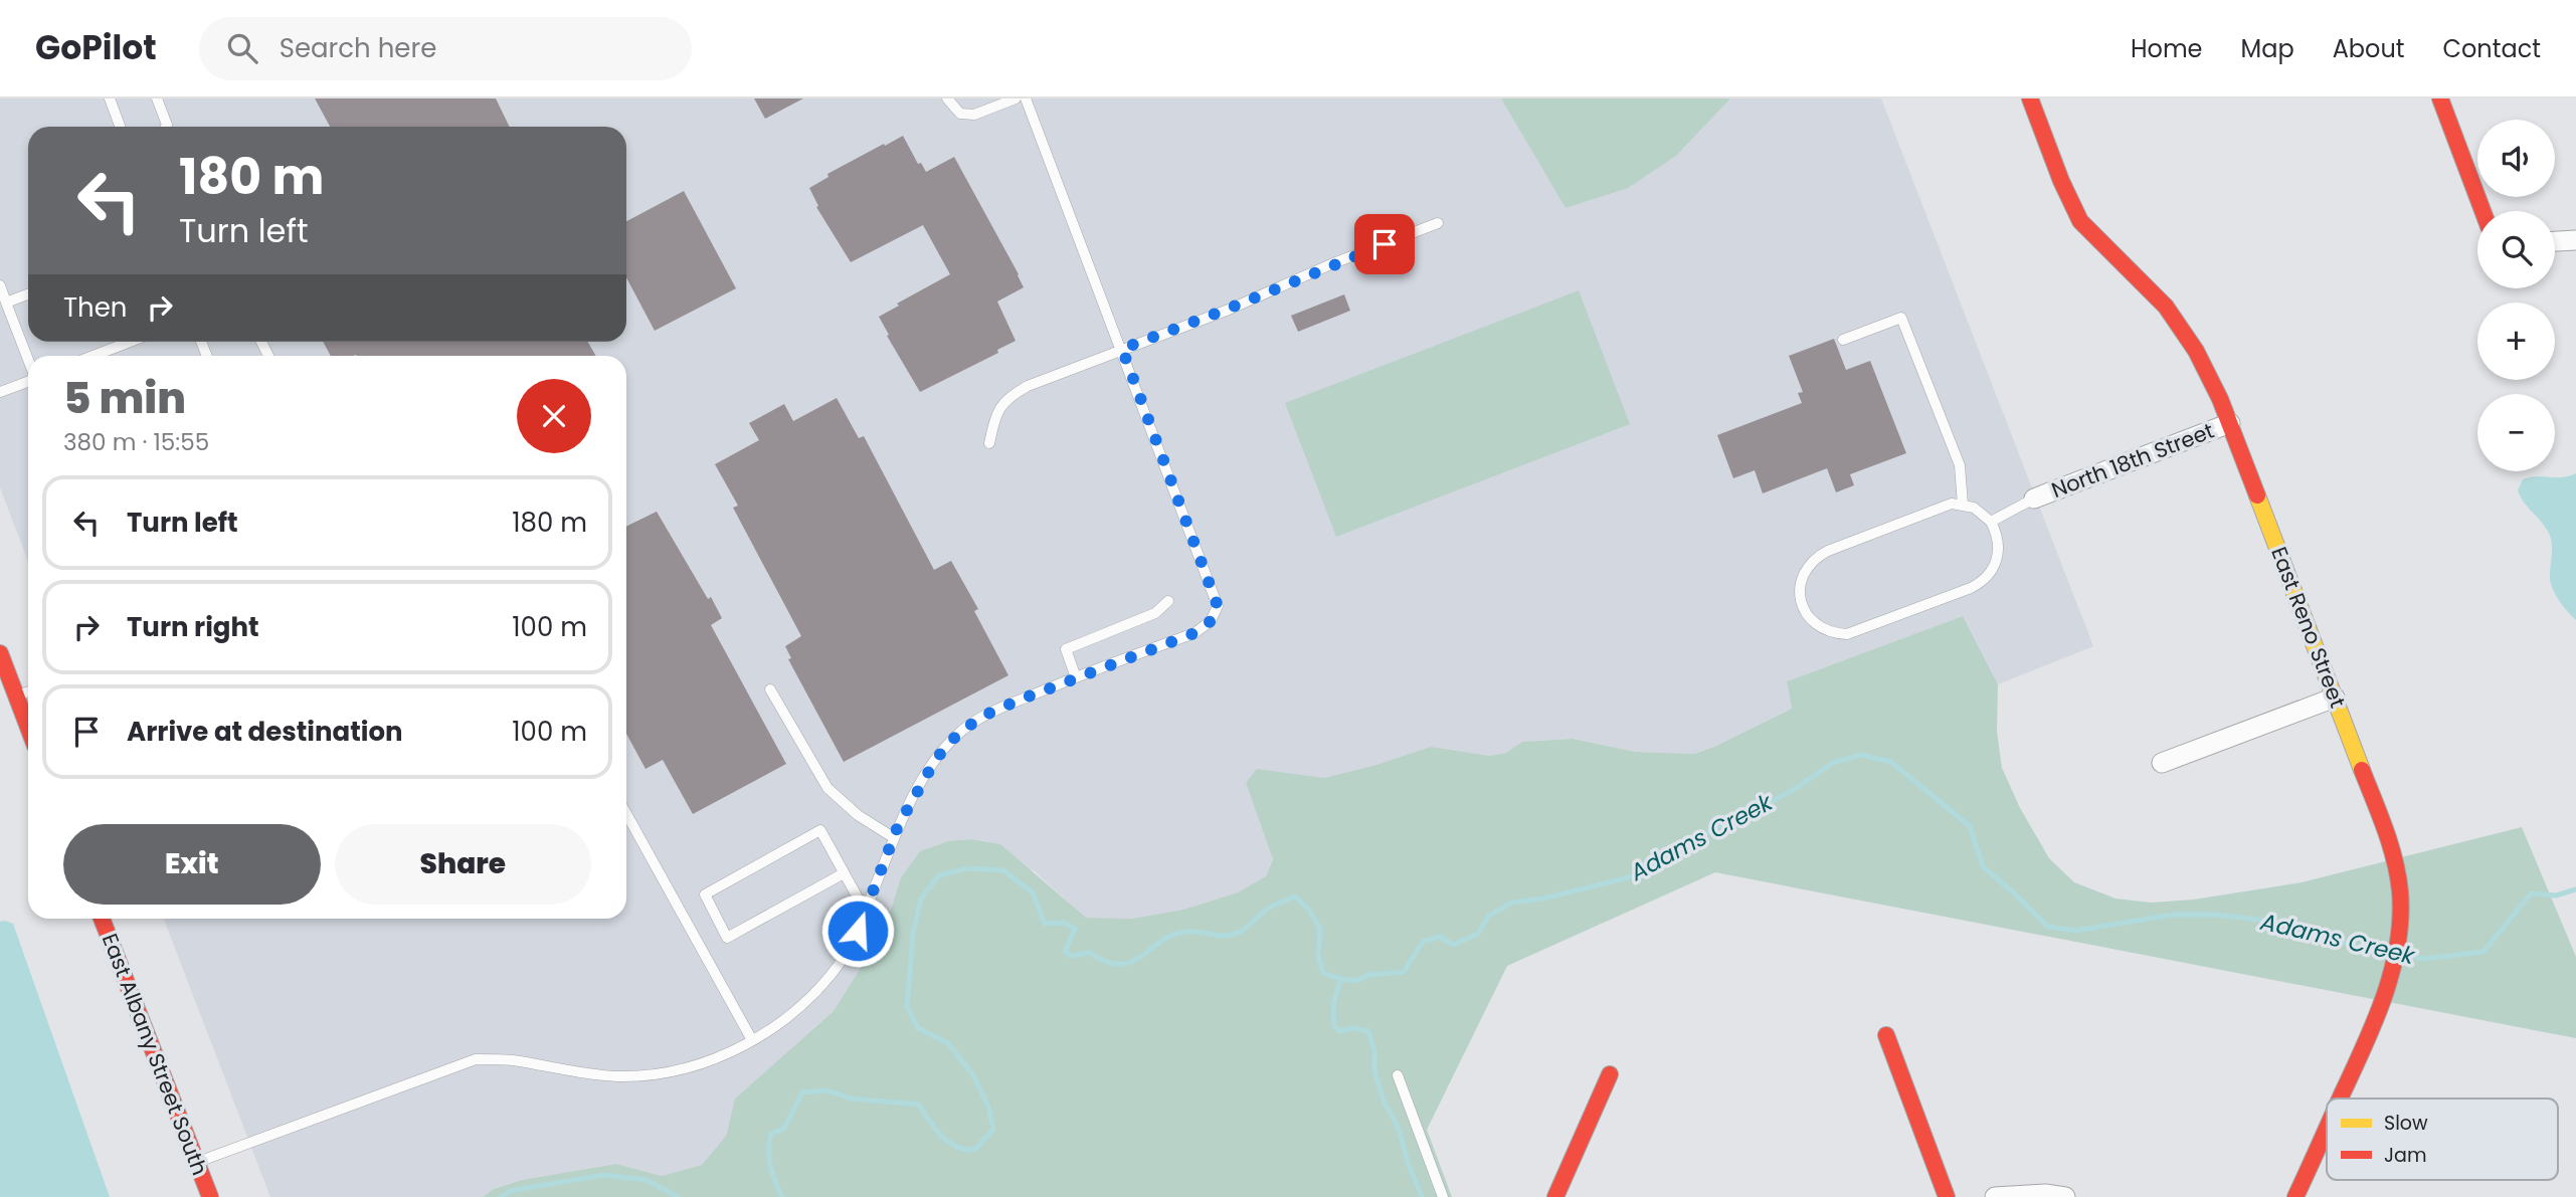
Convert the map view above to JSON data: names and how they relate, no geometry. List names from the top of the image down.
{
  "streets": {
    "street": ["North 18th Street", "East Reno Street", "East Albany Street South"]
  },
  "crossings": [
    ["North 18th Street", "East Reno Street"]
  ],
  "water": ["Adams Creek"],
  "legend": ["Slow", "Jam"],
  "page": {
    "header": "GoPilot",
    "search": "Search here",
    "nav": [
      "Home",
      "Map",
      "About",
      "Contact"
    ],
    "map_buttons": ["+", "−"],
    "turn": ["180 m", "Turn left"],
    "then": "Then",
    "heading": ["5 min", "380 m · 15:55"],
    "list": [
      {
        "name": "Turn left",
        "value": "180 m"
      },
      {
        "name": "Turn right",
        "value": "100 m"
      },
      {
        "name": "Arrive at destination",
        "value": "100 m"
      }
    ],
    "buttons": ["Exit", "Share"]
  }
}
